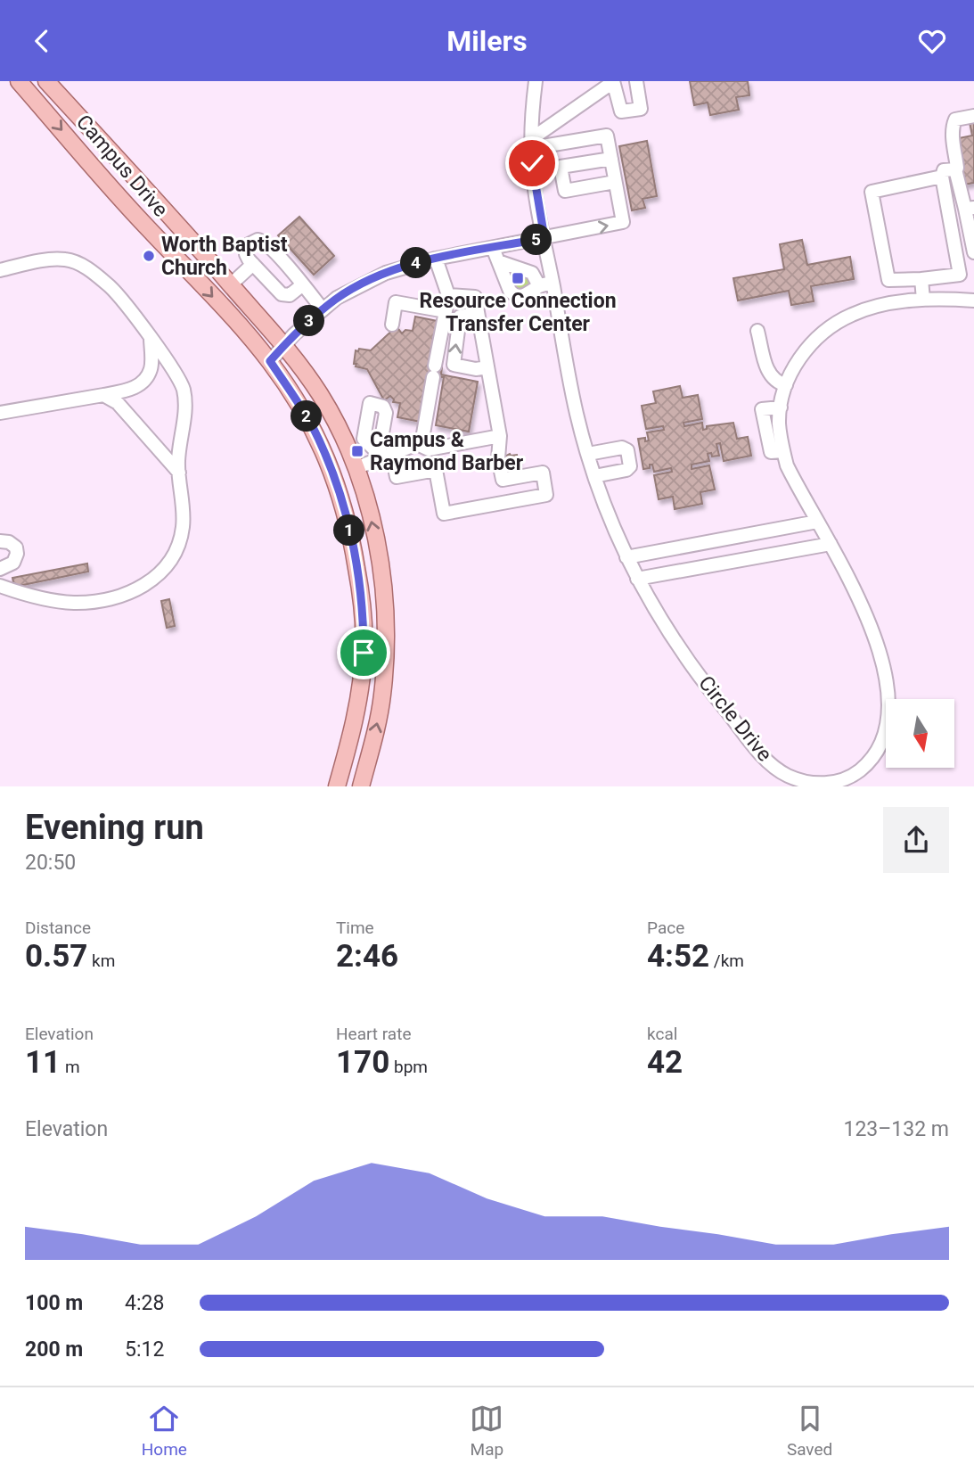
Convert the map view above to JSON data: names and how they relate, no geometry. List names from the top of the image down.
{
  "streets": {
    "main road": ["Campus Drive"],
    "street": ["Circle Drive"]
  },
  "places": {
    "other": ["Worth Baptist Church"],
    "transit": ["Resource Connection Transfer Center", "Campus & Raymond Barber"]
  },
  "north": "bottom",
  "page": {
    "header": "Milers",
    "pins": [
      "5",
      "4",
      "3",
      "2",
      "1"
    ],
    "heading": ["Evening run", "20:50"],
    "stats": [
      ["Distance", "0.57 km"],
      ["Time", "2:46"],
      ["Pace", "4:52 /km"],
      ["Elevation", "11 m"],
      ["Heart rate", "170 bpm"],
      ["kcal", "42"]
    ],
    "chart": ["Elevation", "123–132 m"],
    "list": [
      {
        "name": "100 m",
        "note": "4:28"
      },
      {
        "name": "200 m",
        "note": "5:12"
      }
    ],
    "tabs": ["Home", "Map", "Saved"]
  }
}
